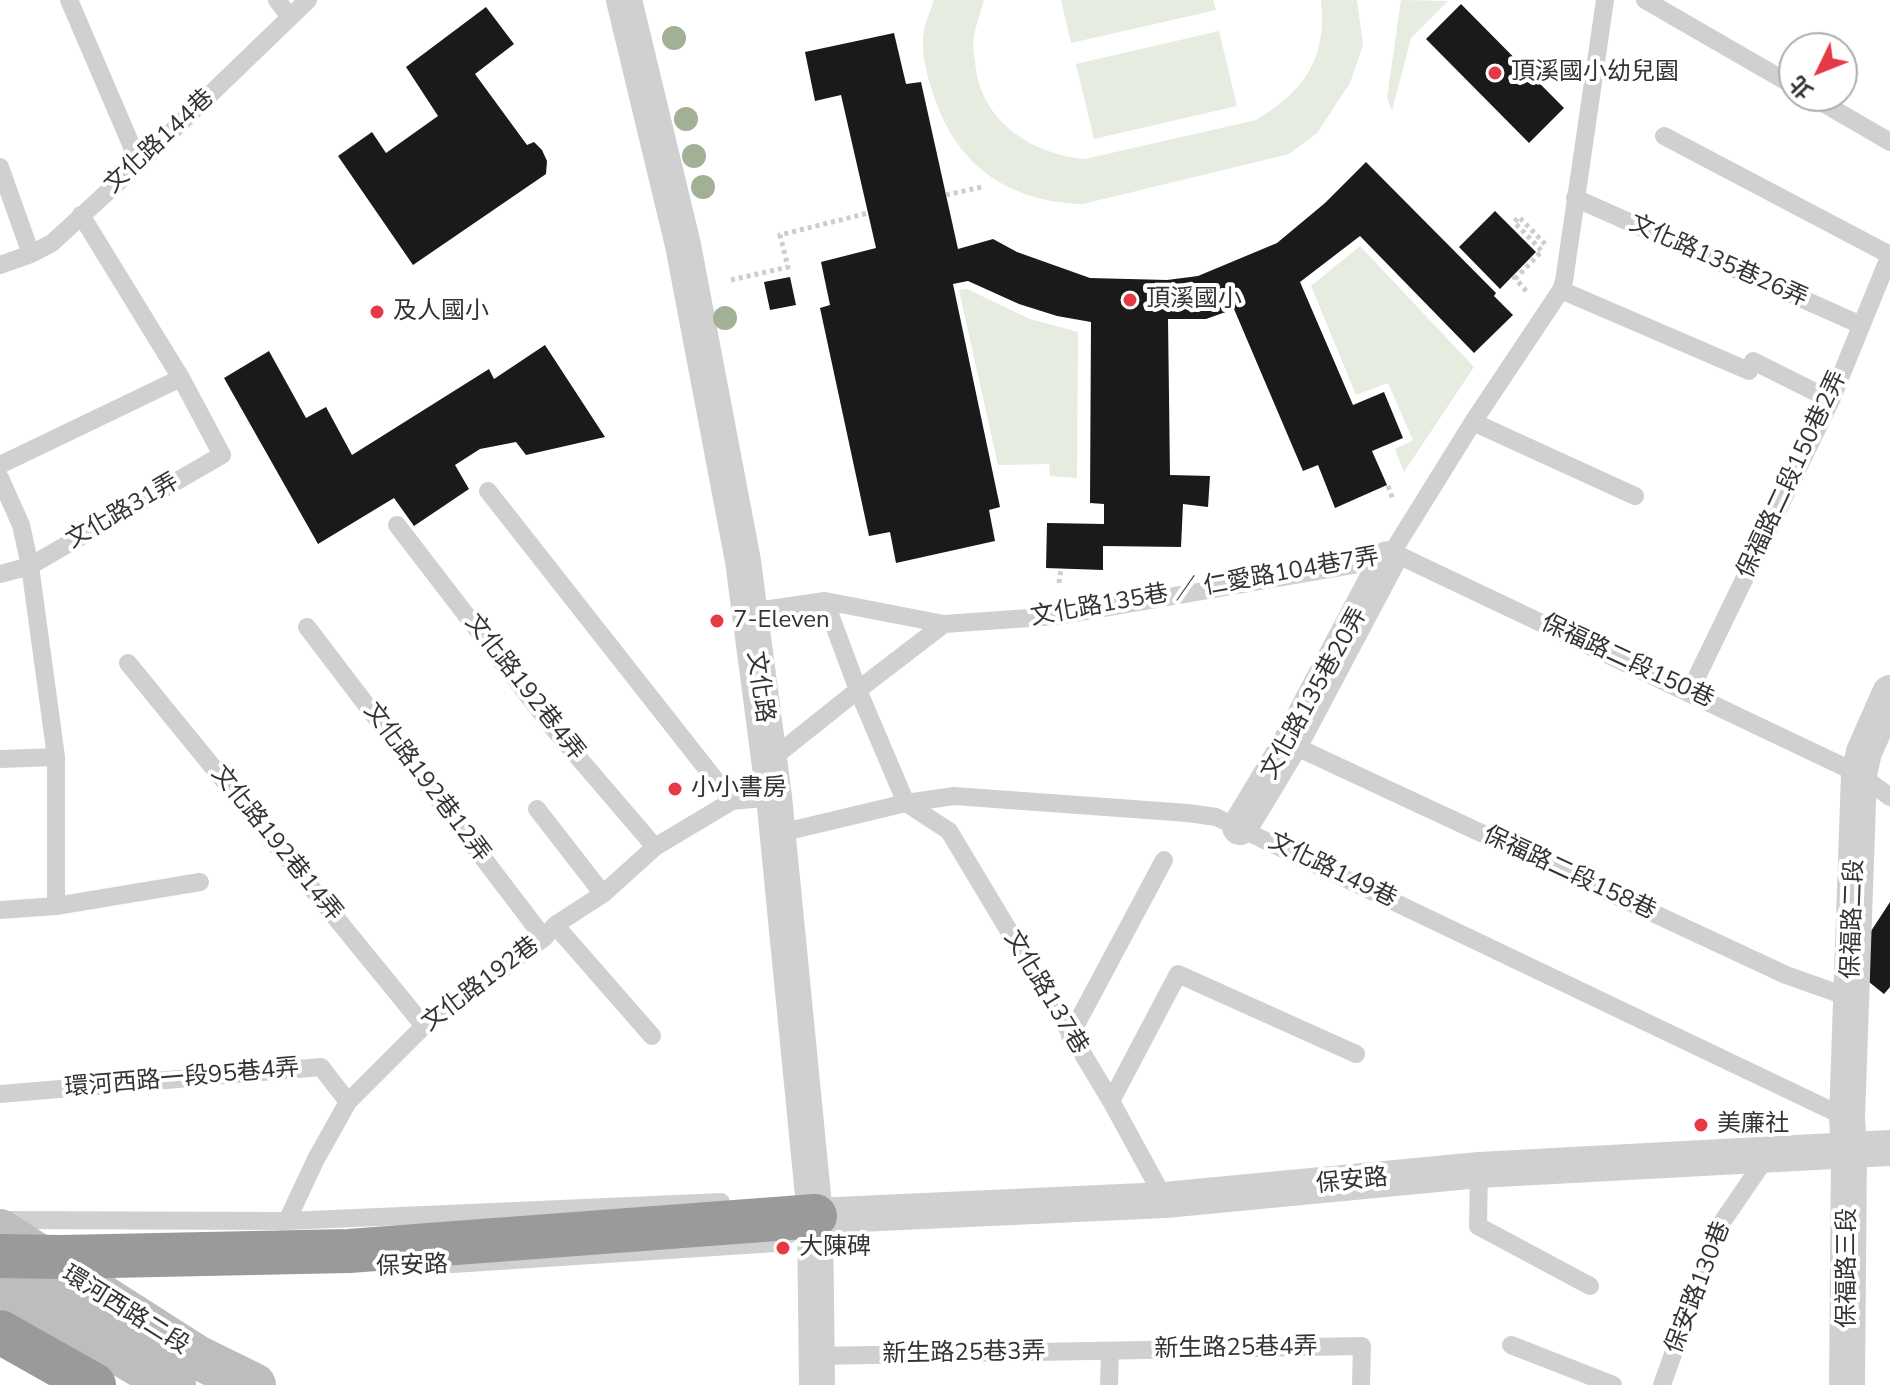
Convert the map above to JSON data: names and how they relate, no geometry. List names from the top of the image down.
{
  "streets": {
    "main road": ["環河西路二段"],
    "street": [
      "文化路",
      "文化路135巷20弄",
      "保福路二段",
      "保安路",
      "保福路三段"
    ],
    "lane": [
      "文化路144巷",
      "文化路135巷26弄",
      "保福路二段150巷2弄",
      "文化路31弄",
      "文化路135巷 ／ 仁愛路104巷7弄",
      "保福路二段150巷",
      "文化路192巷4弄",
      "文化路192巷12弄",
      "文化路192巷14弄",
      "文化路149巷",
      "保福路二段158巷",
      "文化路192巷",
      "文化路137巷",
      "環河西路一段95巷4弄",
      "保安路130巷",
      "新生路25巷4弄",
      "新生路25巷3弄"
    ]
  },
  "crossings": [
    ["文化路135巷26弄", "保福路二段150巷2弄"],
    ["文化路135巷26弄", "文化路135巷 ／ 仁愛路104巷7弄"],
    ["保福路二段150巷2弄", "保福路二段150巷"],
    ["文化路135巷 ／ 仁愛路104巷7弄", "保福路二段150巷"],
    ["文化路135巷 ／ 仁愛路104巷7弄", "文化路"],
    ["文化路135巷 ／ 仁愛路104巷7弄", "文化路135巷20弄"],
    ["保福路二段150巷", "文化路135巷20弄"],
    ["保福路二段150巷", "保福路二段"],
    ["文化路", "文化路149巷"],
    ["文化路", "文化路192巷"],
    ["文化路", "保安路"],
    ["文化路", "新生路25巷3弄"],
    ["文化路192巷4弄", "文化路192巷"],
    ["文化路135巷20弄", "文化路149巷"],
    ["文化路135巷20弄", "保福路二段158巷"],
    ["文化路192巷12弄", "文化路192巷"],
    ["文化路192巷14弄", "文化路192巷"],
    ["文化路149巷", "保福路二段"],
    ["文化路149巷", "文化路192巷"],
    ["文化路149巷", "文化路137巷"],
    ["文化路149巷", "保安路"],
    ["文化路149巷", "保福路三段"],
    ["保福路二段158巷", "保福路二段"],
    ["保福路二段", "保安路"],
    ["保福路二段", "保福路三段"],
    ["文化路192巷", "環河西路一段95巷4弄"],
    ["文化路137巷", "保安路"],
    ["保安路", "保福路三段"],
    ["保安路", "保安路130巷"],
    ["保安路", "環河西路二段"],
    ["新生路25巷4弄", "新生路25巷3弄"]
  ],
  "places": [
    "頂溪國小幼兒園",
    "頂溪國小",
    "及人國小",
    "7-Eleven",
    "小小書房",
    "美廉社",
    "大陳碑"
  ],
  "north": "bottom left"
}
